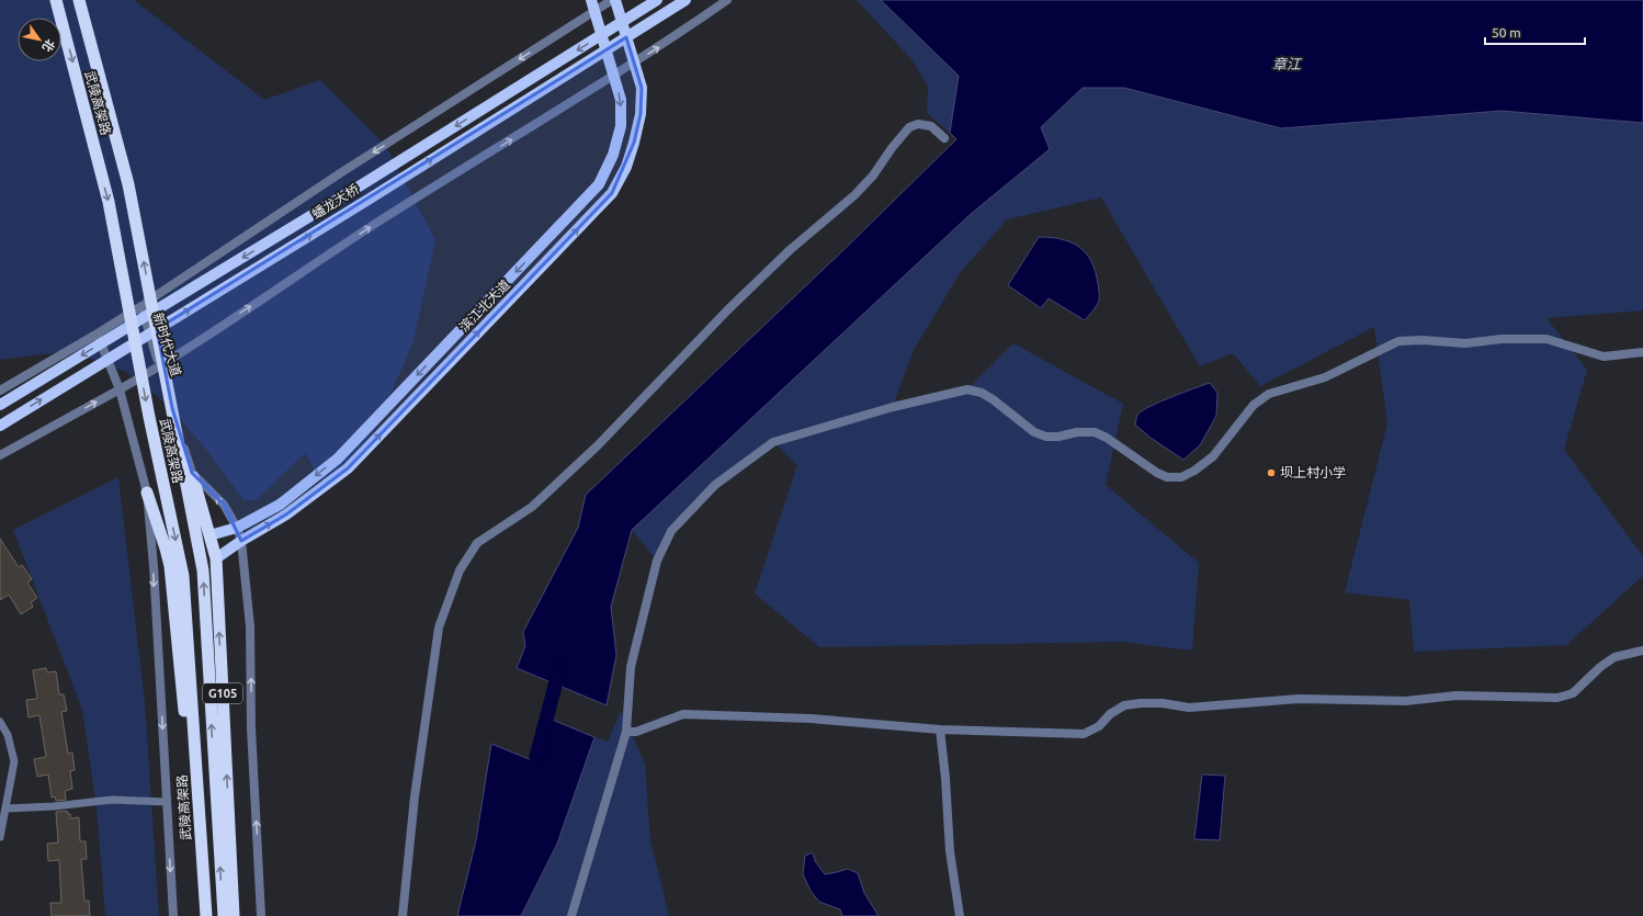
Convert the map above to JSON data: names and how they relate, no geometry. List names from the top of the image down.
{
  "streets": {
    "highway": ["武陵高架路", "G105"],
    "main road": ["蟠龙大桥", "滨江北大道"],
    "street": ["新时代大道"]
  },
  "crossings": [
    ["武陵高架路", "G105"],
    ["滨江北大道", "G105"],
    ["新时代大道", "G105"]
  ],
  "water": ["章江"],
  "places": ["坝上村小学"],
  "scale_bar": "50 m",
  "north": "bottom right"
}
